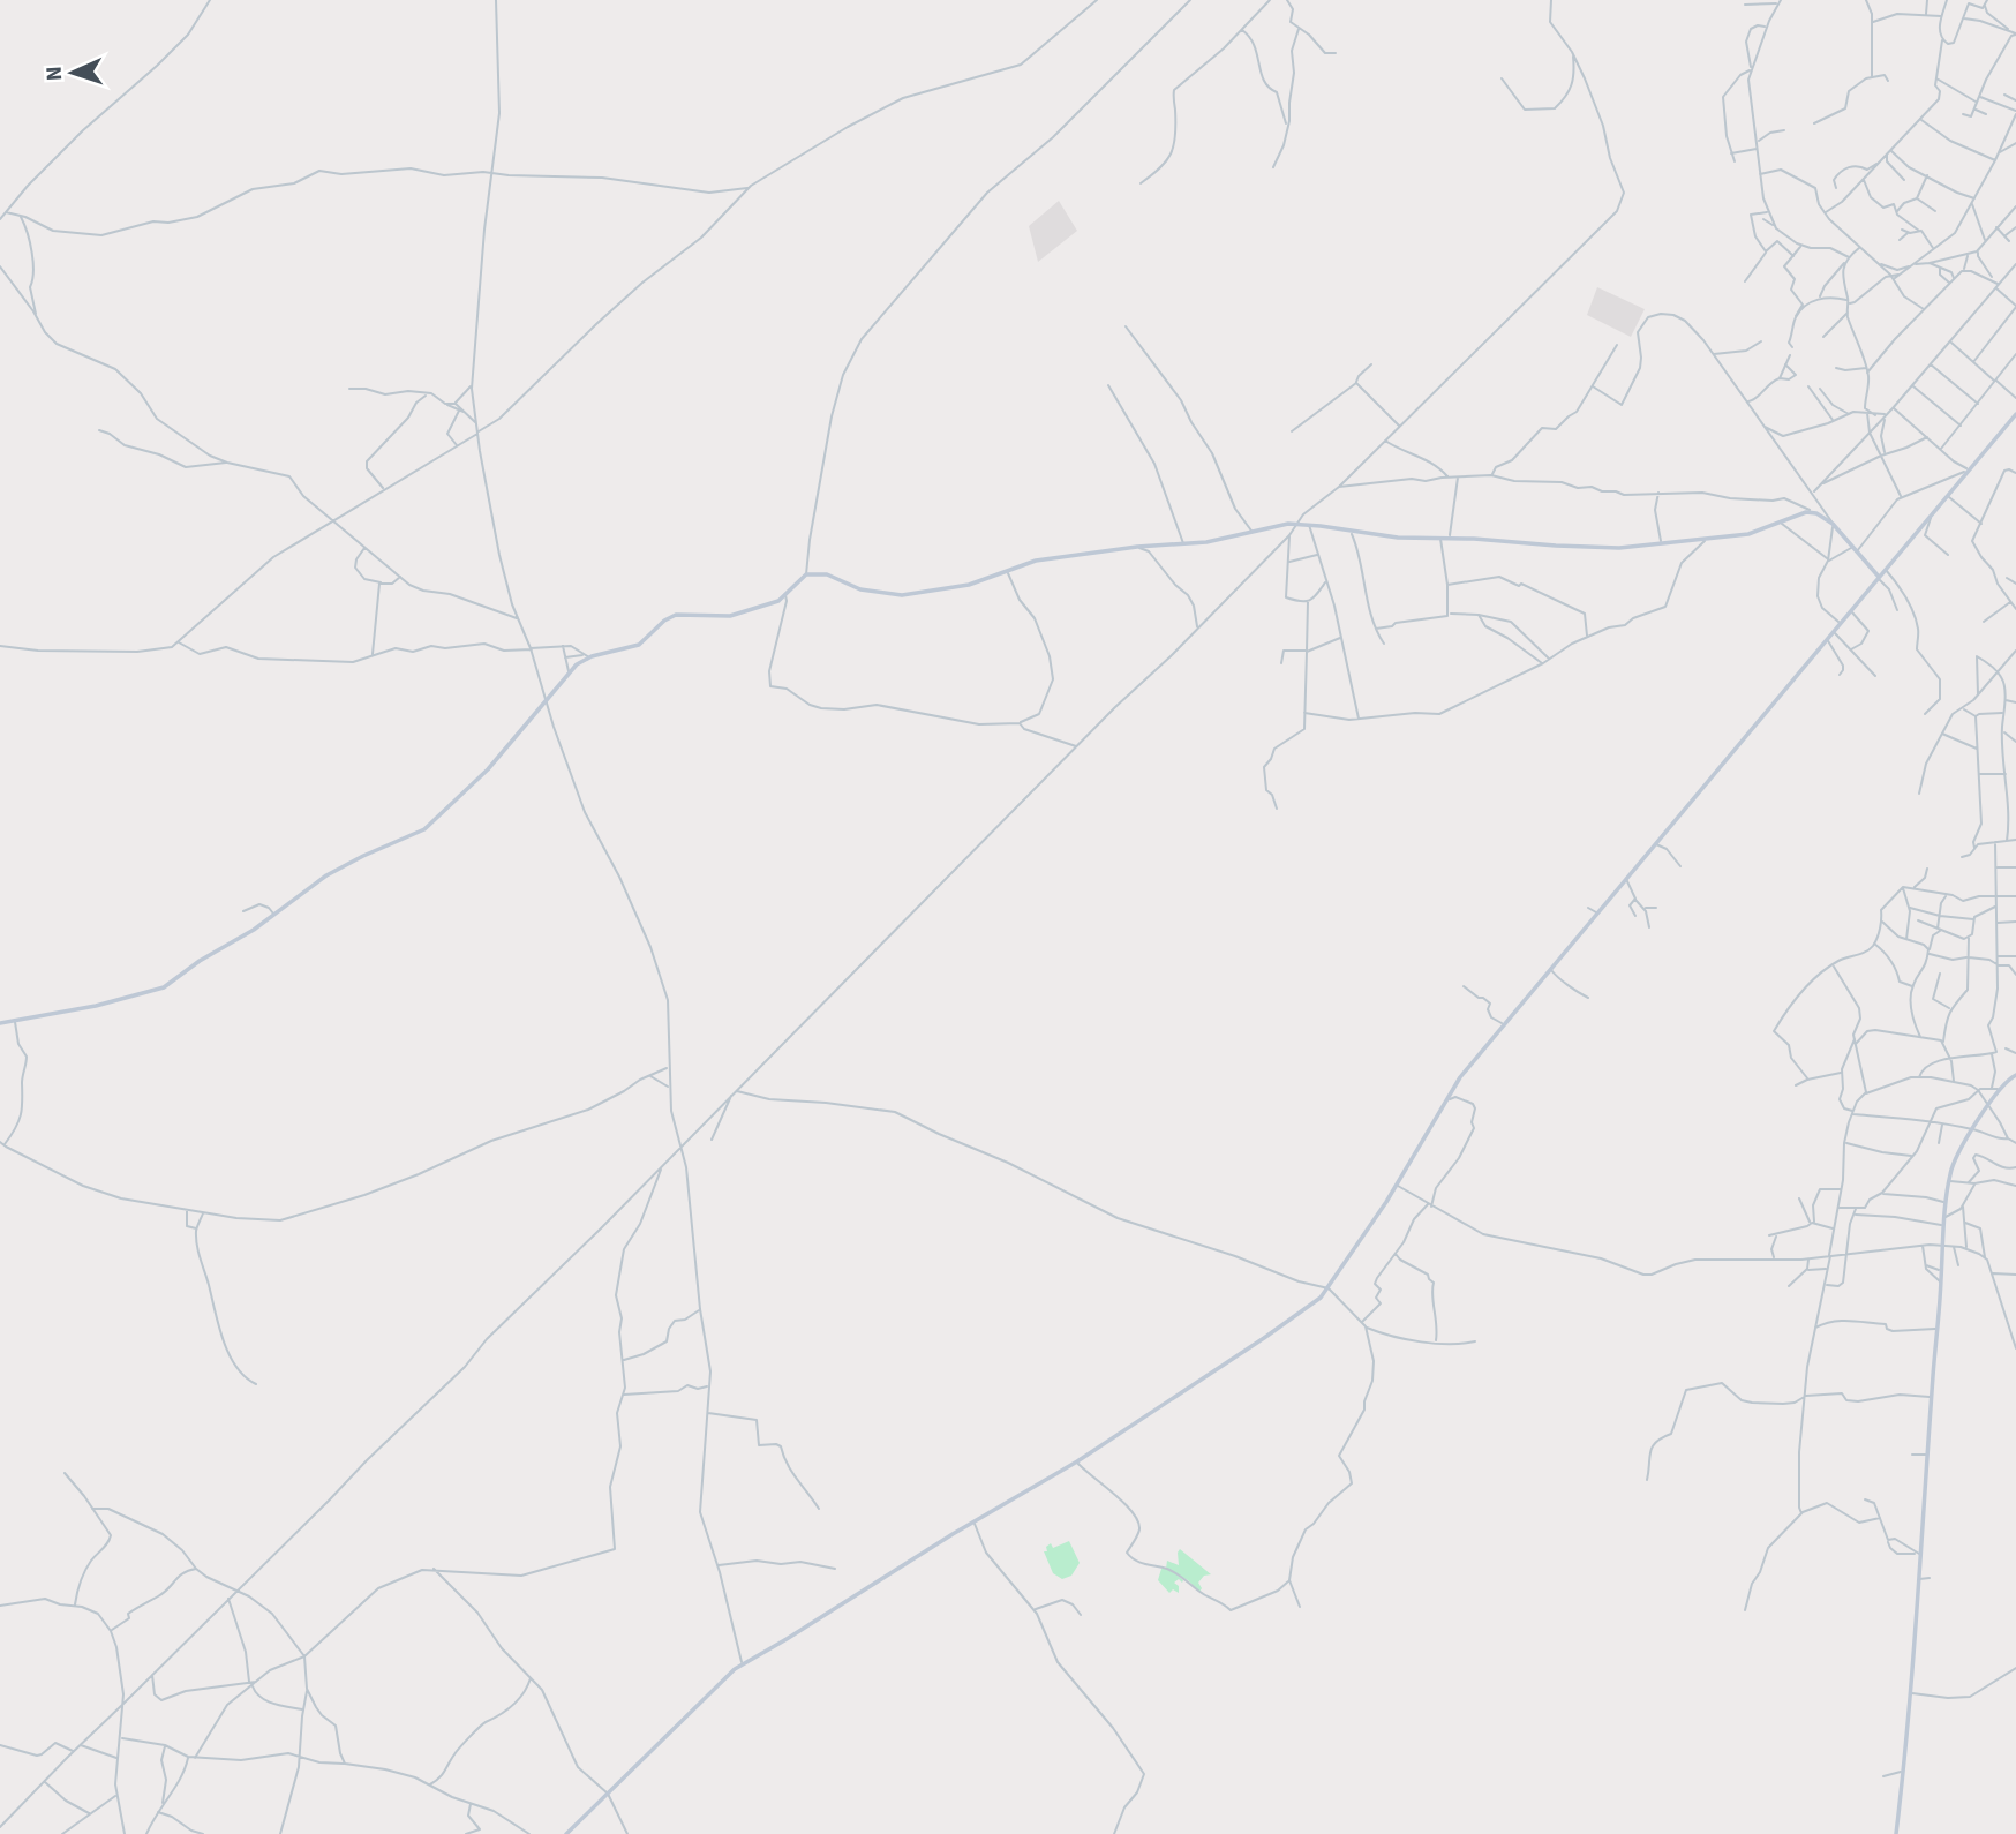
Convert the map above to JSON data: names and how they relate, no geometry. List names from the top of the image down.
{
  "north": "left"
}
